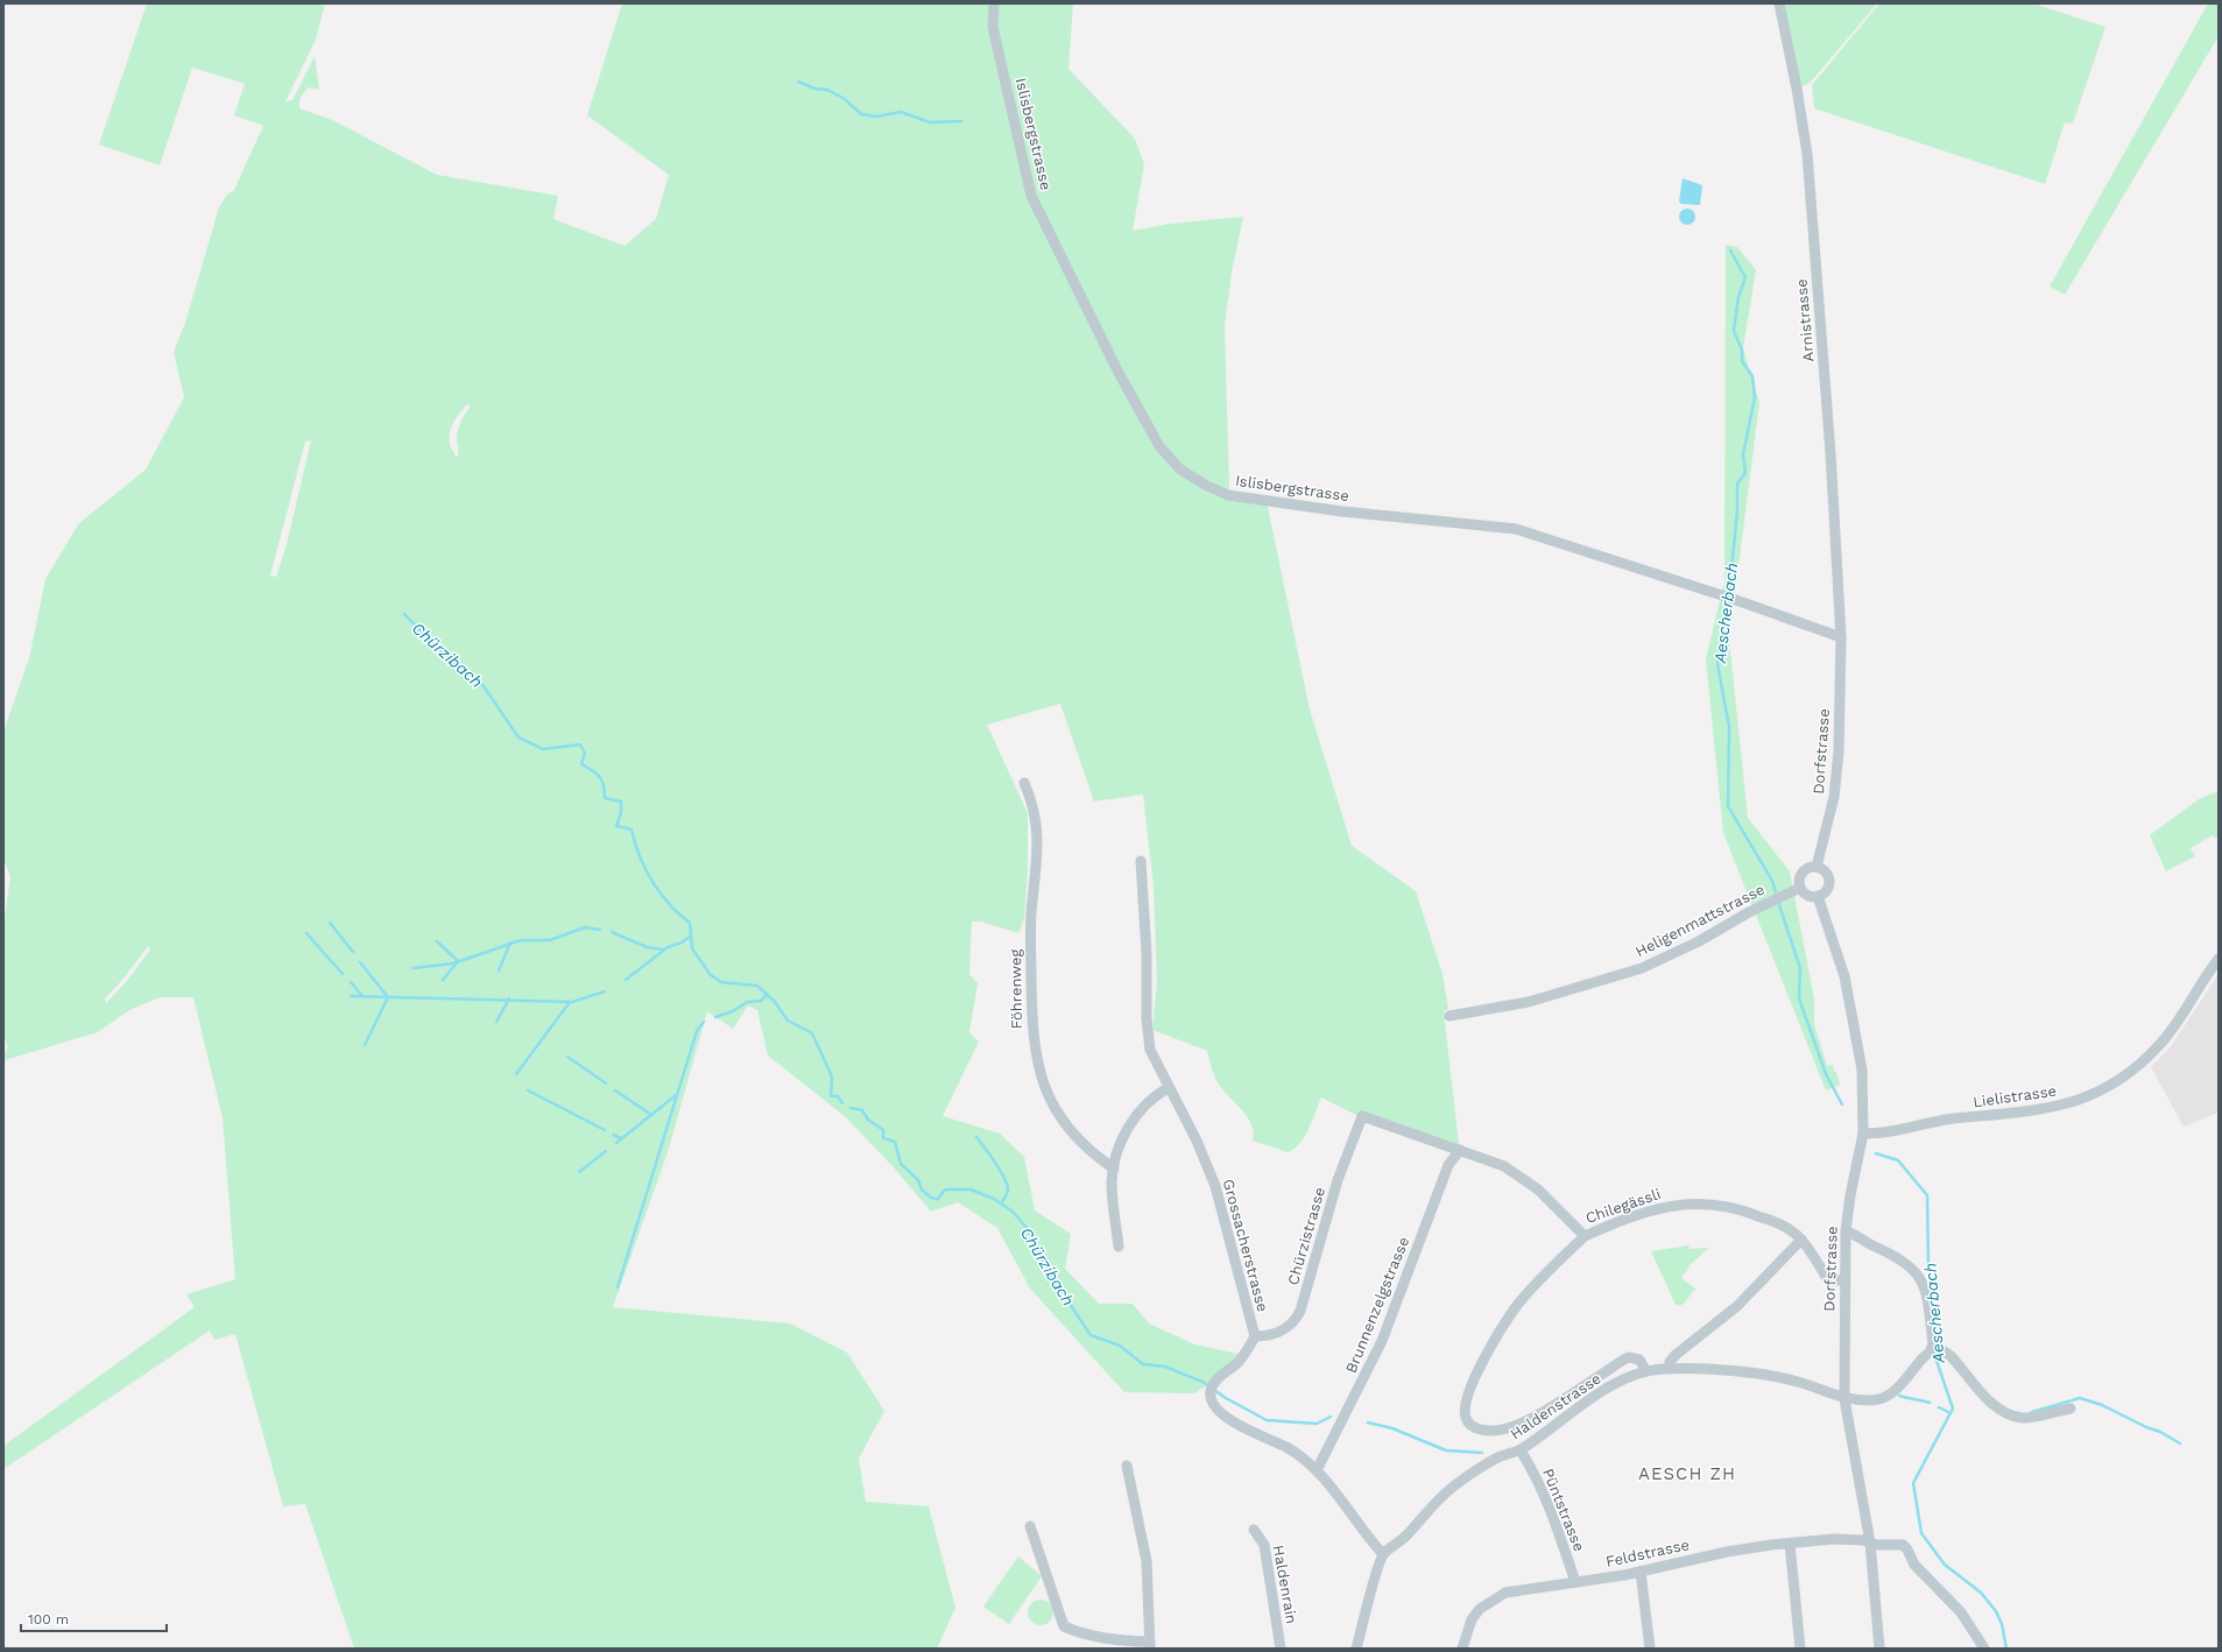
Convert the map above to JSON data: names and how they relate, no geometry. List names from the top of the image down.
{
  "streets": {
    "street": [
      "Islisbergstrasse",
      "Arnistrasse",
      "Dorfstrasse",
      "Heligenmattstrasse",
      "Föhrenweg",
      "Lielistrasse",
      "Chilegässli",
      "Chürzistrasse",
      "Grossacherstrasse",
      "Brunnenzelgstrasse",
      "Haldenstrasse",
      "Püntstrasse",
      "Feldstrasse",
      "Haldenrain"
    ]
  },
  "crossings": [
    ["Islisbergstrasse", "Arnistrasse"],
    ["Islisbergstrasse", "Dorfstrasse"],
    ["Arnistrasse", "Dorfstrasse"],
    ["Dorfstrasse", "Heligenmattstrasse"],
    ["Dorfstrasse", "Lielistrasse"],
    ["Dorfstrasse", "Chilegässli"],
    ["Dorfstrasse", "Haldenstrasse"],
    ["Dorfstrasse", "Feldstrasse"],
    ["Chilegässli", "Chürzistrasse"],
    ["Chilegässli", "Brunnenzelgstrasse"],
    ["Chürzistrasse", "Grossacherstrasse"],
    ["Grossacherstrasse", "Brunnenzelgstrasse"],
    ["Grossacherstrasse", "Haldenstrasse"],
    ["Haldenstrasse", "Püntstrasse"],
    ["Püntstrasse", "Feldstrasse"]
  ],
  "districts": ["AESCH ZH"],
  "water": ["Aescherbach", "Chürzibach"],
  "scale_bar": "100 m"
}
